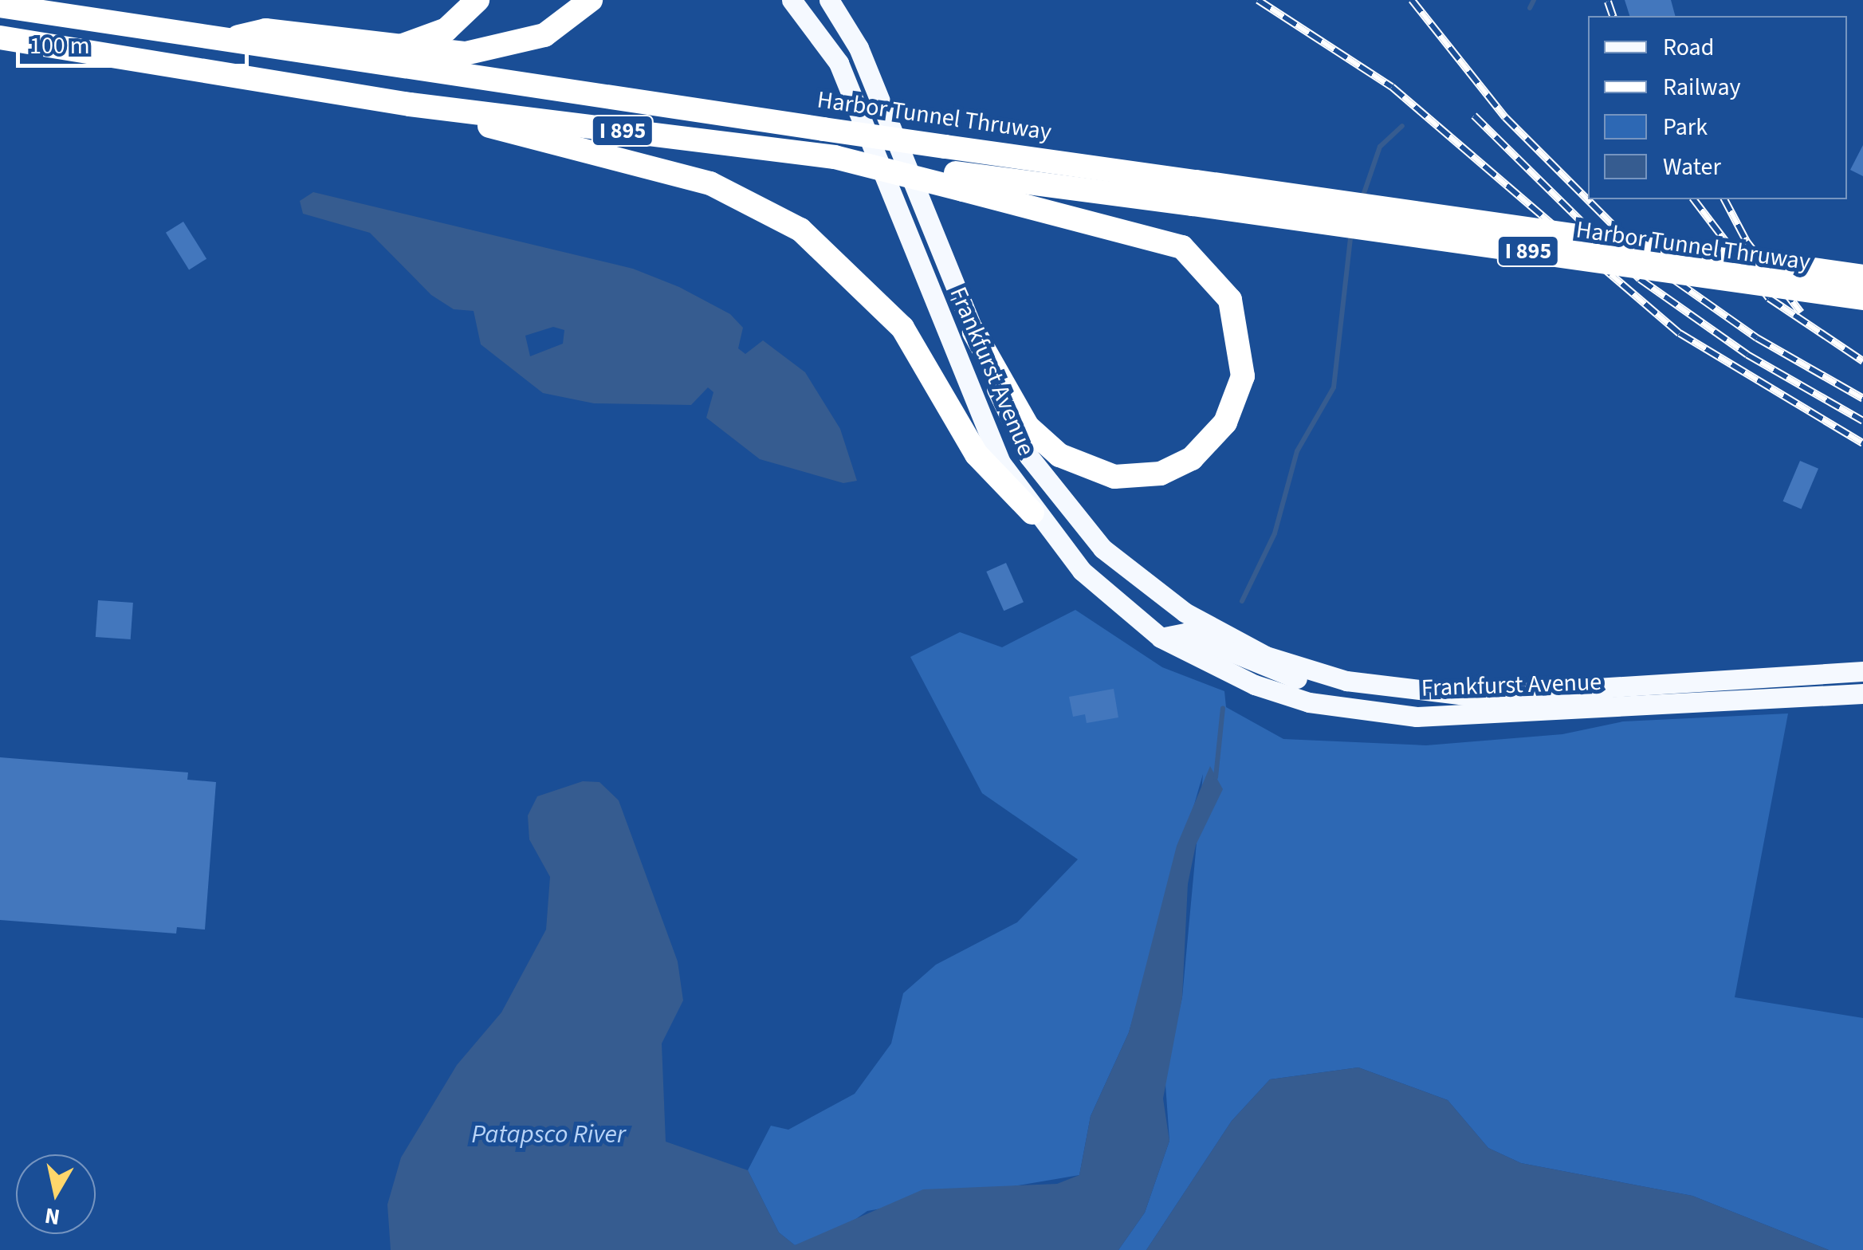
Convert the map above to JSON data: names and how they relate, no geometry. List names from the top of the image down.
{
  "streets": {
    "highway": ["Harbor Tunnel Thruway", "I 895"],
    "main road": ["Frankfurst Avenue"]
  },
  "crossings": [
    ["Harbor Tunnel Thruway", "I 895"]
  ],
  "water": ["Patapsco River"],
  "legend": [
    "Road",
    "Railway",
    "Park",
    "Water"
  ],
  "scale_bar": "100 m",
  "north": "bottom"
}
